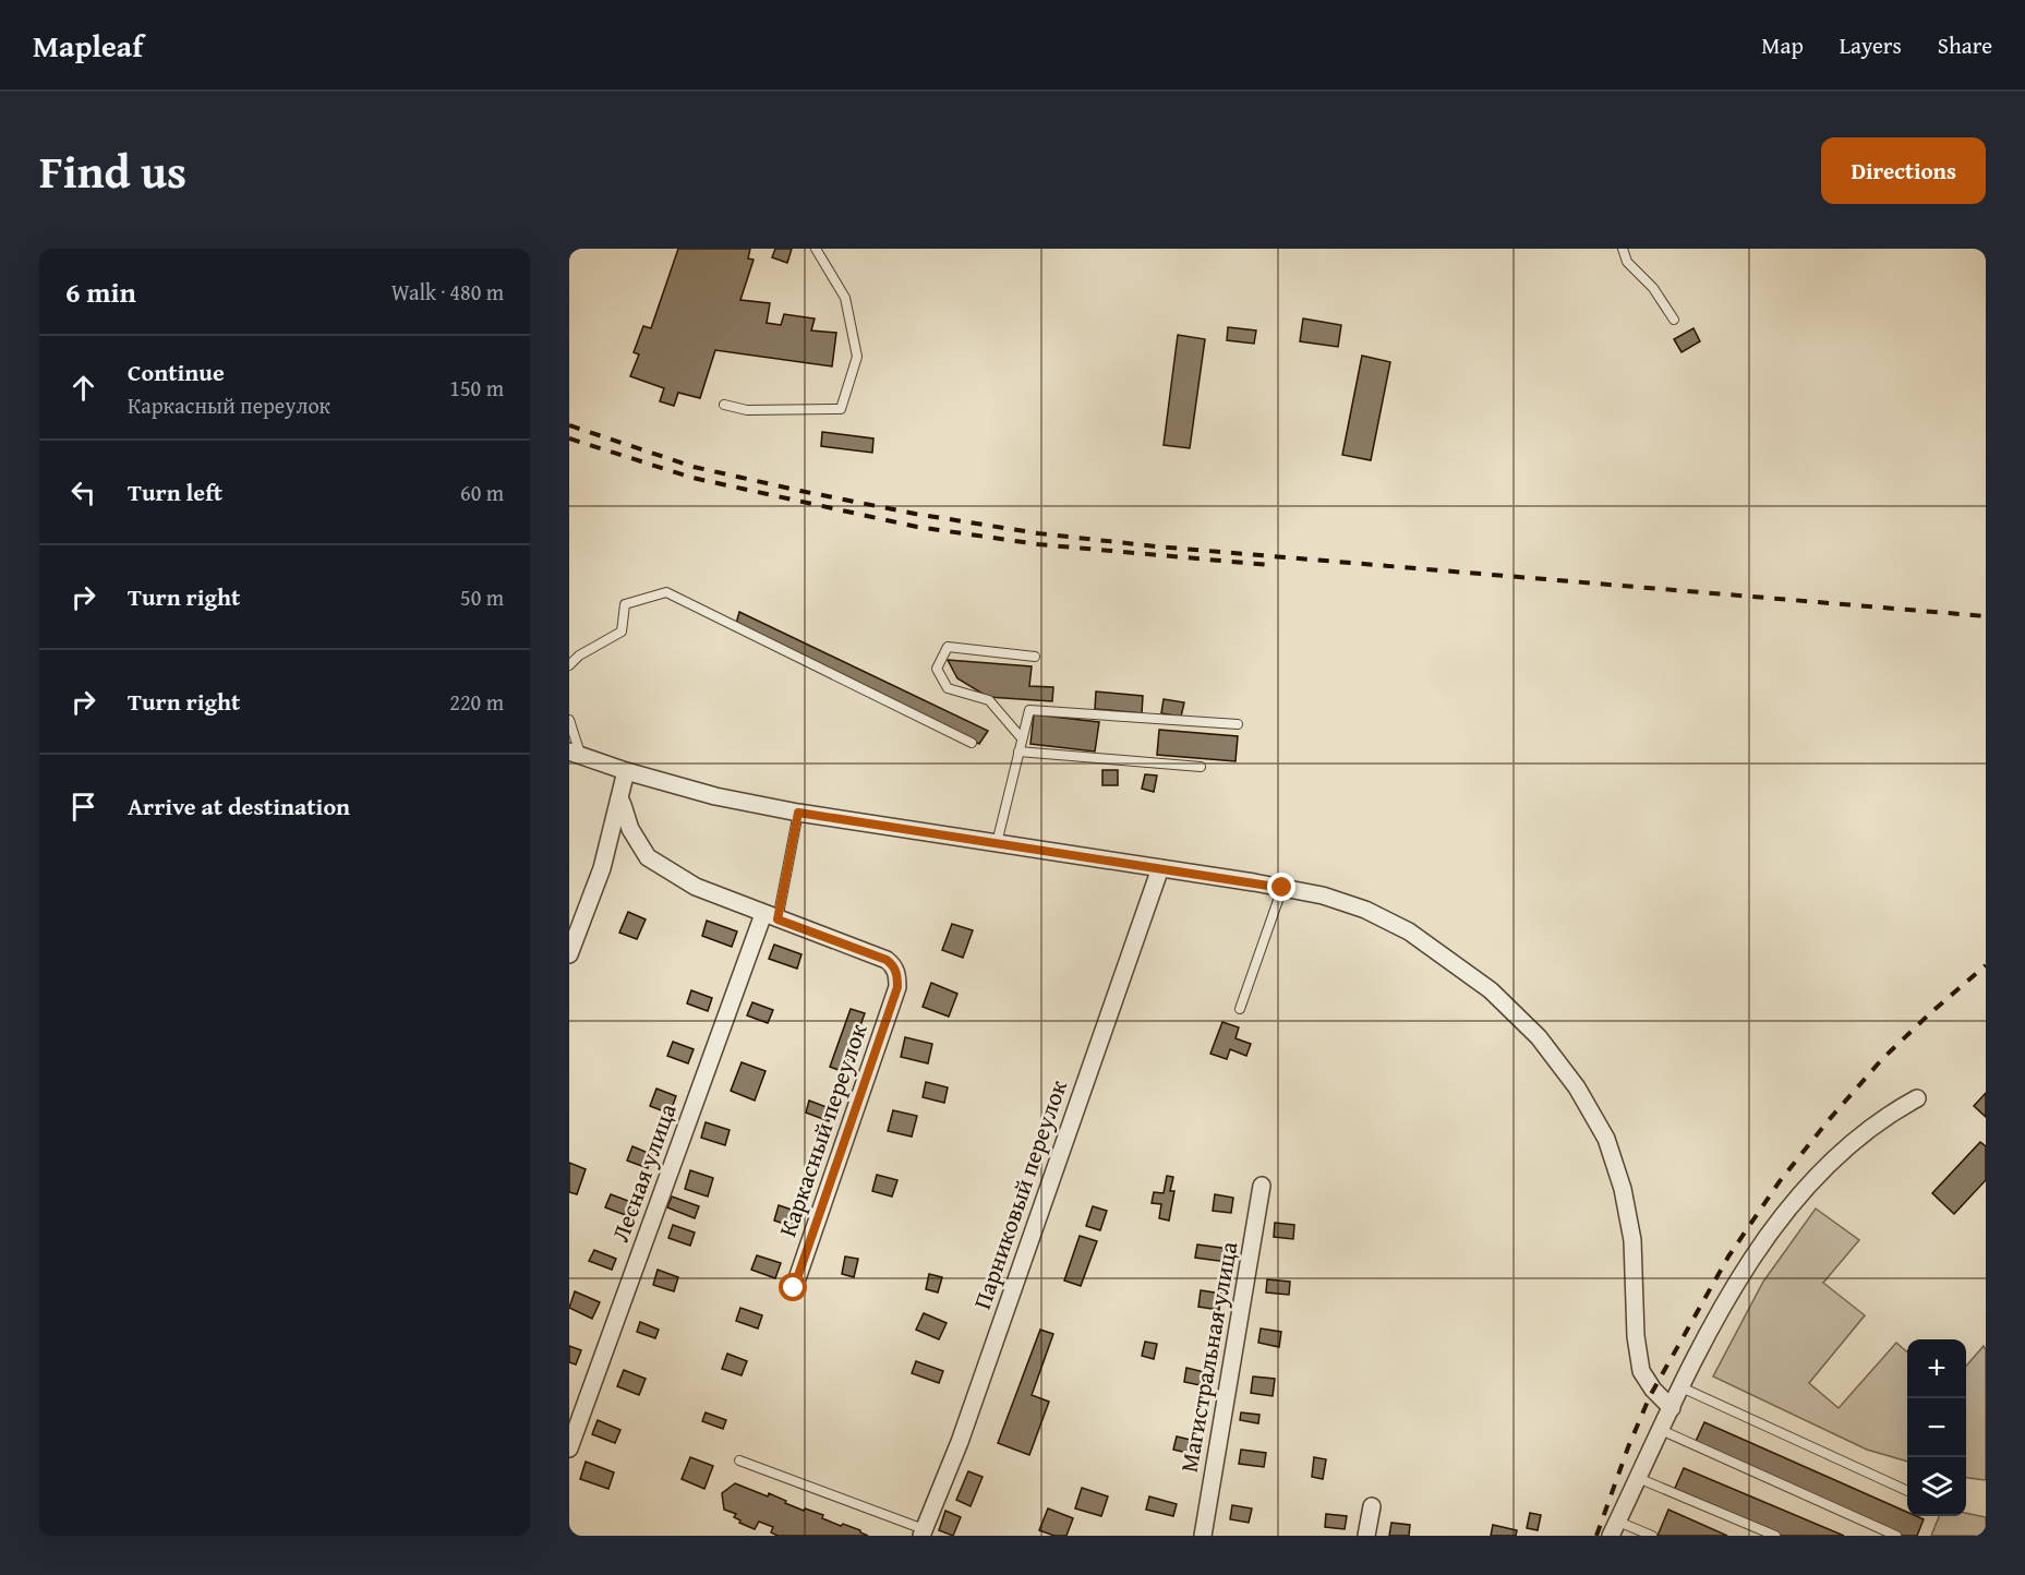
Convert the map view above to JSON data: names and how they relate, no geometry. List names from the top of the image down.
{
  "streets": {
    "street": [
      "Каркасный переулок",
      "Лесная улица",
      "Парниковый переулок",
      "Магистральная улица"
    ]
  },
  "crossings": [
    ["Каркасный переулок", "Лесная улица"]
  ],
  "page": {
    "header": "Mapleaf",
    "nav": ["Map", "Layers", "Share"],
    "title": "Find us",
    "buttons": "Directions",
    "heading": ["6 min", "Walk · 480 m"],
    "list": [
      ["Continue", "Каркасный переулок", "150 m"],
      ["Turn left", "60 m"],
      ["Turn right", "50 m"],
      ["Turn right", "220 m"],
      "Arrive at destination"
    ],
    "map_buttons": ["+", "−"]
  }
}
